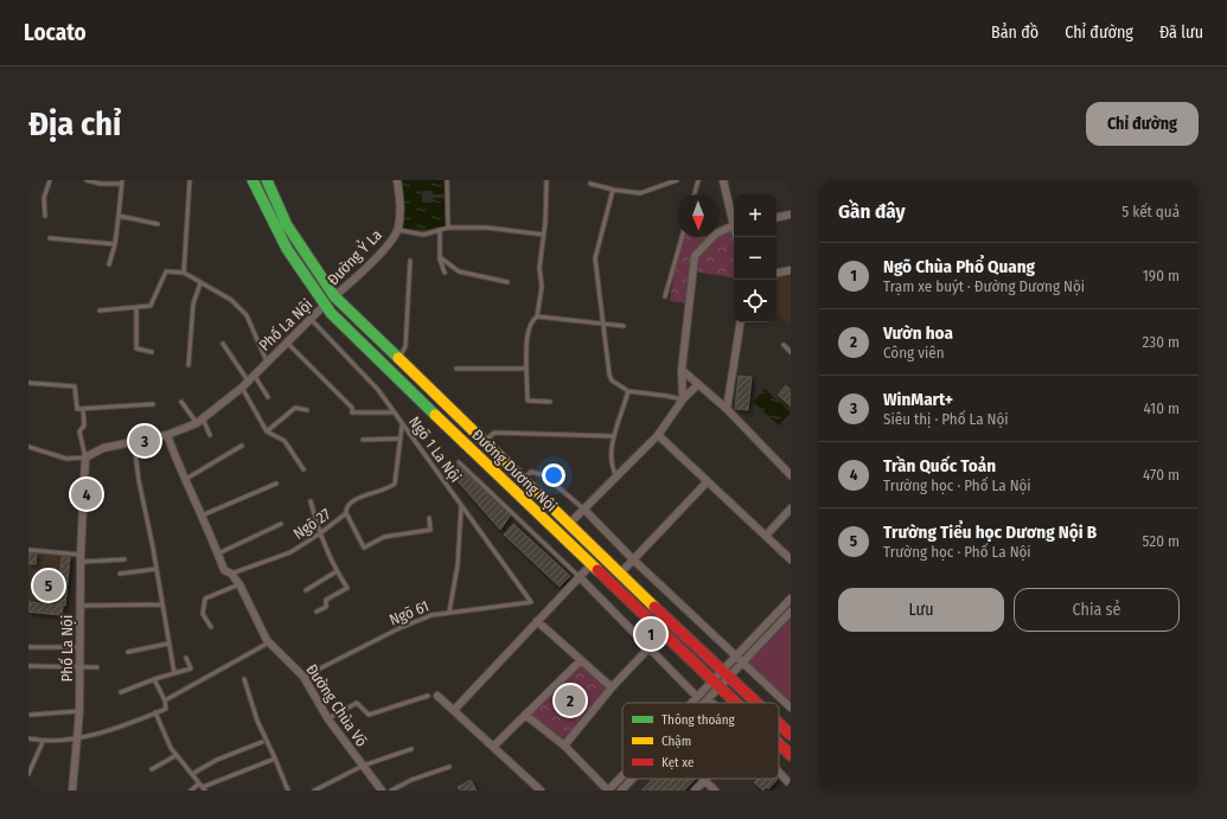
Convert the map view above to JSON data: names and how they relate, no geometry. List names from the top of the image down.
{
  "streets": {
    "main road": ["Đường Dương Nội"],
    "street": ["Đường Ỷ La", "Phố La Nội", "Đường Chùa Võ"],
    "lane": ["Ngõ 1 La Nội", "Ngõ 27", "Ngõ 61"]
  },
  "crossings": [
    ["Đường Ỷ La", "Đường Dương Nội"],
    ["Phố La Nội", "Ngõ 1 La Nội"],
    ["Phố La Nội", "Đường Dương Nội"],
    ["Phố La Nội", "Đường Chùa Võ"],
    ["Ngõ 1 La Nội", "Ngõ 61"],
    ["Ngõ 27", "Đường Chùa Võ"],
    ["Ngõ 61", "Đường Chùa Võ"]
  ],
  "legend": ["Thông thoáng", "Chậm", "Kẹt xe"],
  "north": "bottom",
  "page": {
    "header": "Locato",
    "nav": ["Bản đồ", "Chỉ đường", "Đã lưu"],
    "buttons": [
      "Chỉ đường",
      ["Lưu", "Chia sẻ"]
    ],
    "title": "Địa chỉ",
    "heading": ["Gần đây", "5 kết quả"],
    "map_buttons": ["+", "−"],
    "list": [
      {
        "mark": "1",
        "name": "Ngõ Chùa Phổ Quang",
        "note": "Trạm xe buýt · Đường Dương Nội",
        "value": "190 m"
      },
      {
        "mark": "2",
        "name": "Vườn hoa",
        "note": "Công viên",
        "value": "230 m"
      },
      {
        "mark": "3",
        "name": "WinMart+",
        "note": "Siêu thị · Phố La Nội",
        "value": "410 m"
      },
      {
        "mark": "4",
        "name": "Trần Quốc Toản",
        "note": "Trường học · Phố La Nội",
        "value": "470 m"
      },
      {
        "mark": "5",
        "name": "Trường Tiểu học Dương Nội B",
        "note": "Trường học · Phố La Nội",
        "value": "520 m"
      }
    ],
    "pins": [
      "3",
      "4",
      "5",
      "1",
      "2"
    ]
  }
}
